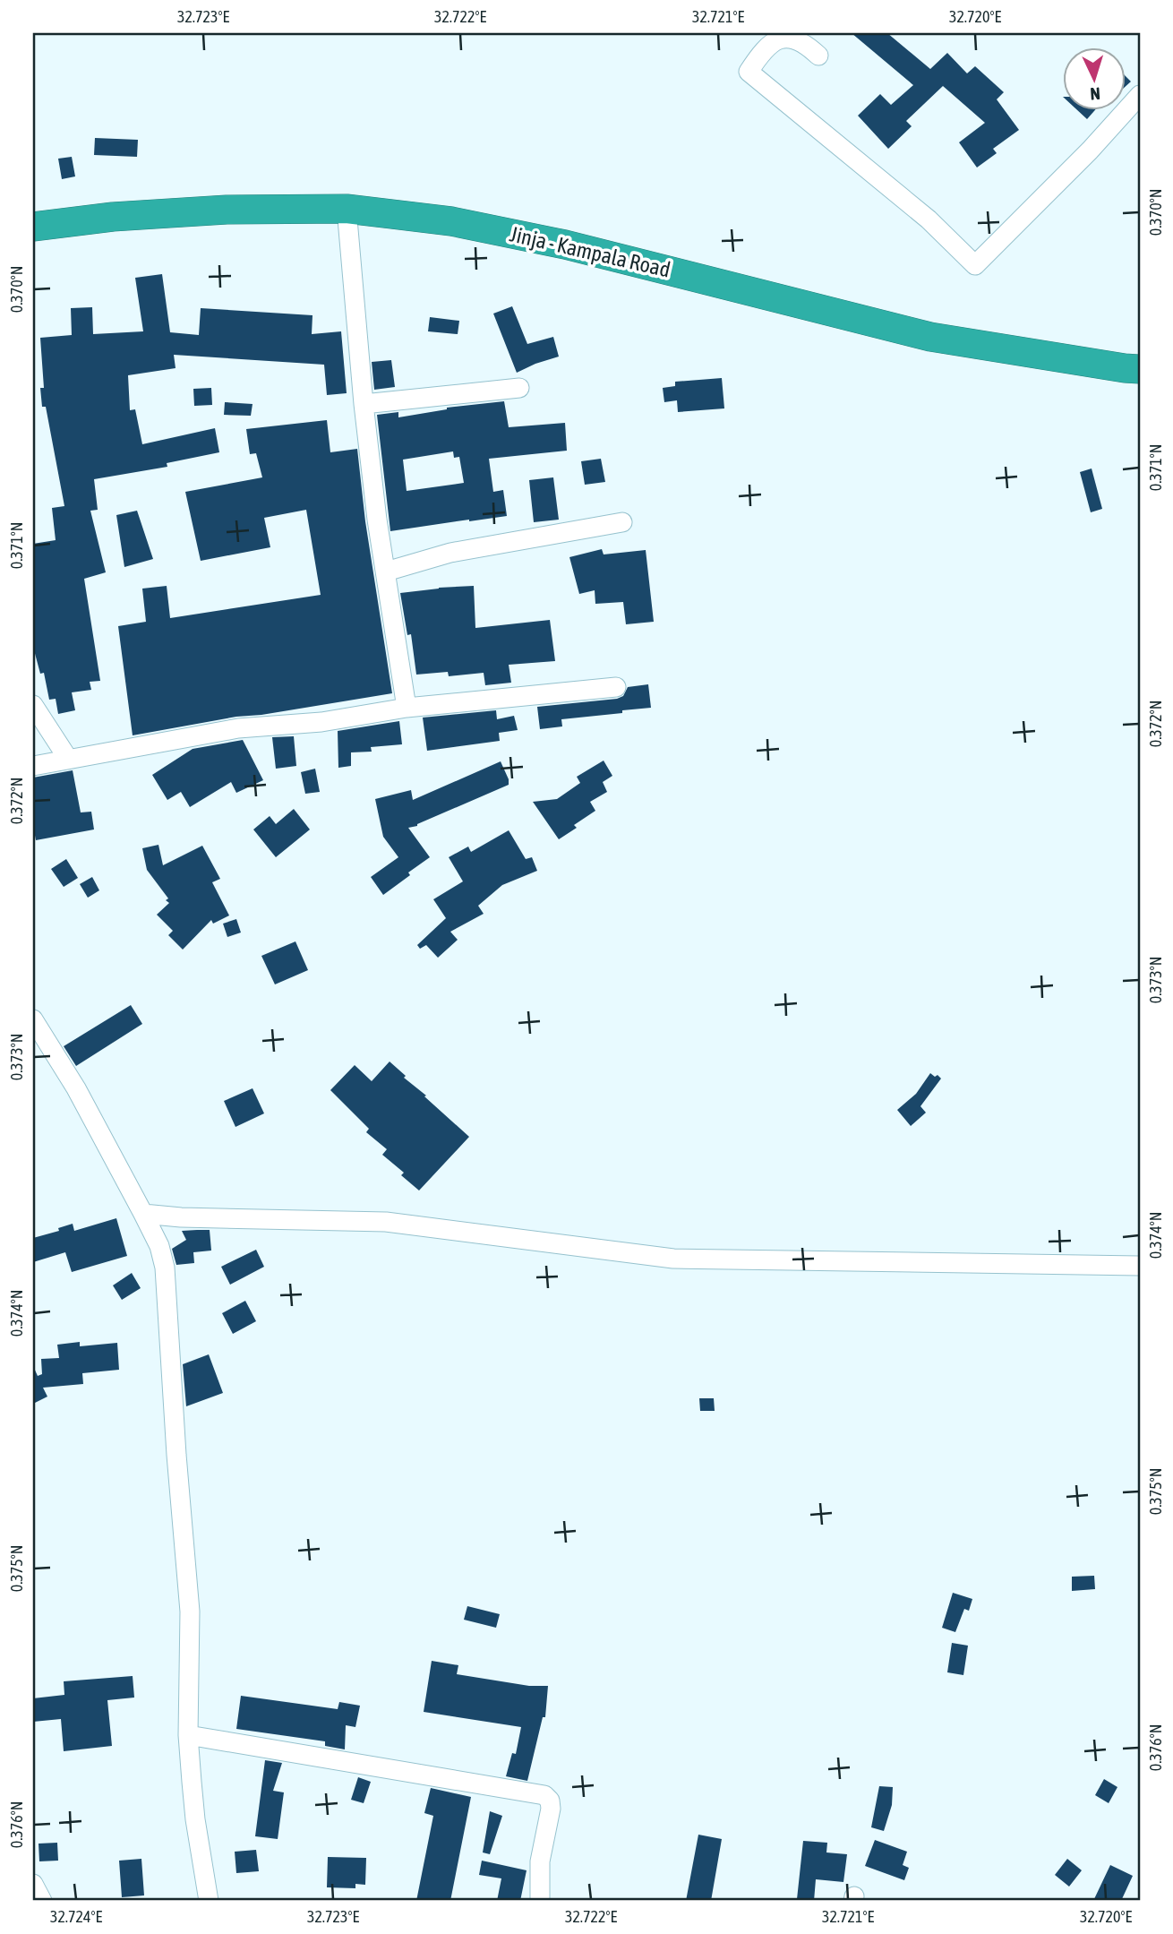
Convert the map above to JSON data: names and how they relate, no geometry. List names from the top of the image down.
{
  "streets": {
    "highway": ["Jinja - Kampala Road"]
  },
  "north": "bottom",
  "coordinates": [
    "32.723°E",
    "32.722°E",
    "32.721°E",
    "32.720°E",
    "0.370°N",
    "0.371°N",
    "0.372°N",
    "0.373°N",
    "0.374°N",
    "0.375°N",
    "0.376°N",
    "32.724°E"
  ]
}
